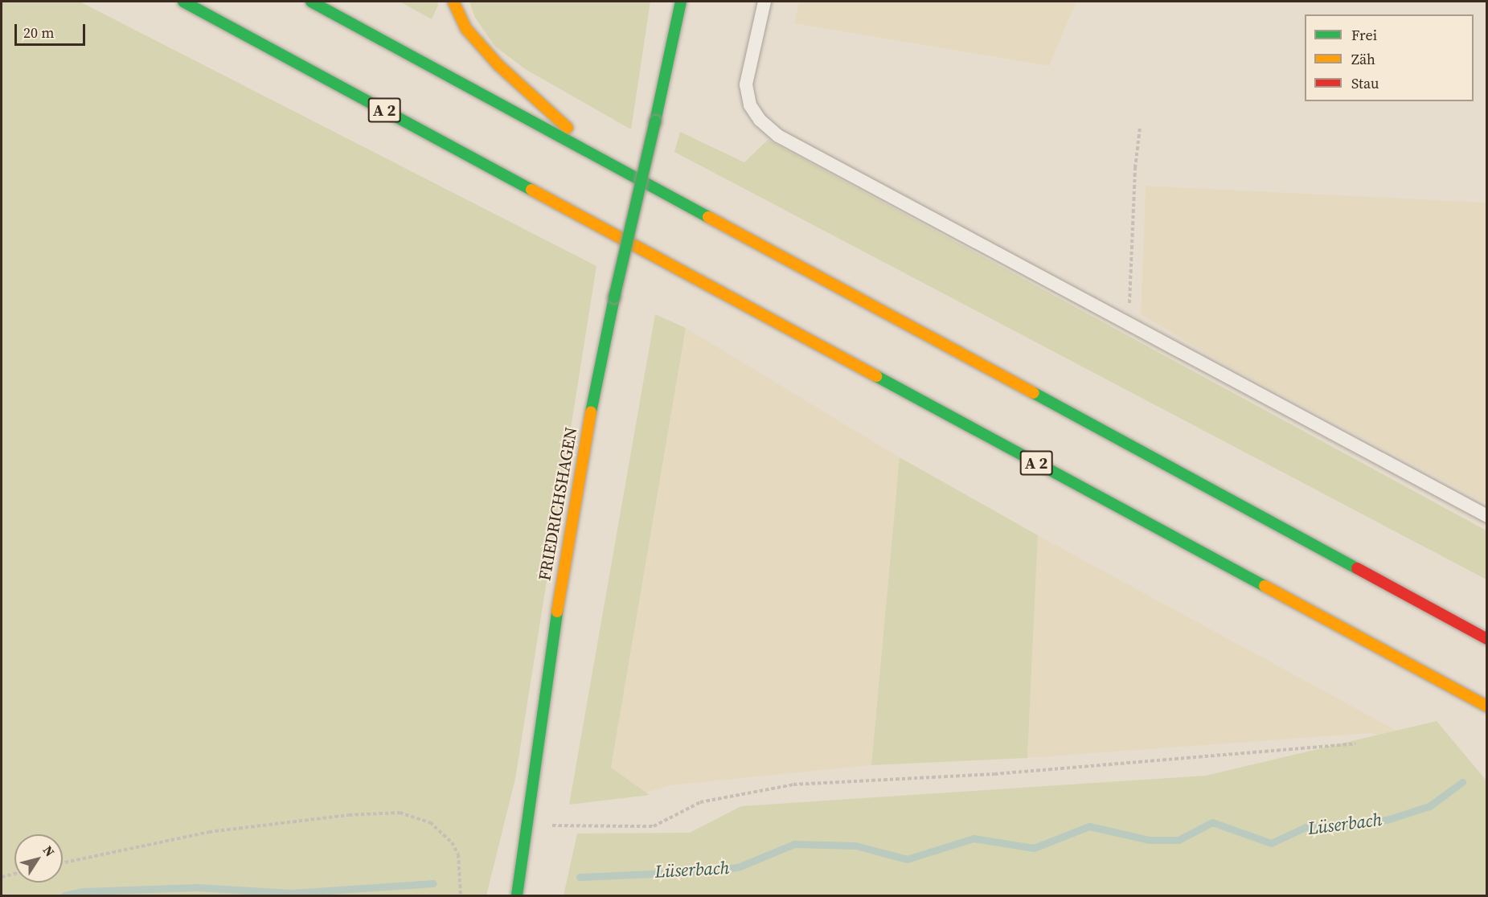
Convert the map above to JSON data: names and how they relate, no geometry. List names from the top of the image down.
{
  "streets": {
    "main road": ["A 2", "FRIEDRICHSHAGEN"]
  },
  "water": ["Lüserbach"],
  "legend": ["Frei", "Zäh", "Stau"],
  "scale_bar": "20 m",
  "north": "top right"
}
